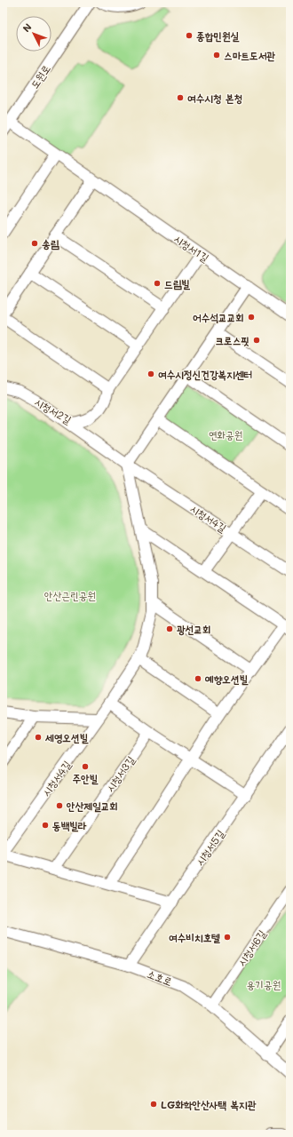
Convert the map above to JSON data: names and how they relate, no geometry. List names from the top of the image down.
{
  "streets": {
    "street": [
      "도원로",
      "시청서1길",
      "시청서2길",
      "시청서4길",
      "시청서3길",
      "시청서5길",
      "시청서6길",
      "소호로"
    ]
  },
  "crossings": [
    ["도원로", "시청서1길"],
    ["시청서1길", "시청서2길"],
    ["시청서5길", "소호로"],
    ["시청서6길", "소호로"]
  ],
  "parks": ["연화공원", "안산근린공원", "용기공원"],
  "places": [
    "종합민원실",
    "스마트도서관",
    "여수시청 본청",
    "송림",
    "드림빌",
    "어수석교교회",
    "크로스핏",
    "여수시정신건강복지센터",
    "광선교회",
    "예향오션빌",
    "세영오션빌",
    "주안빌",
    "안산제일교회",
    "동백빌라",
    "여수비치호텔",
    "LG화학안산사택 복지관"
  ],
  "north": "top left"
}
